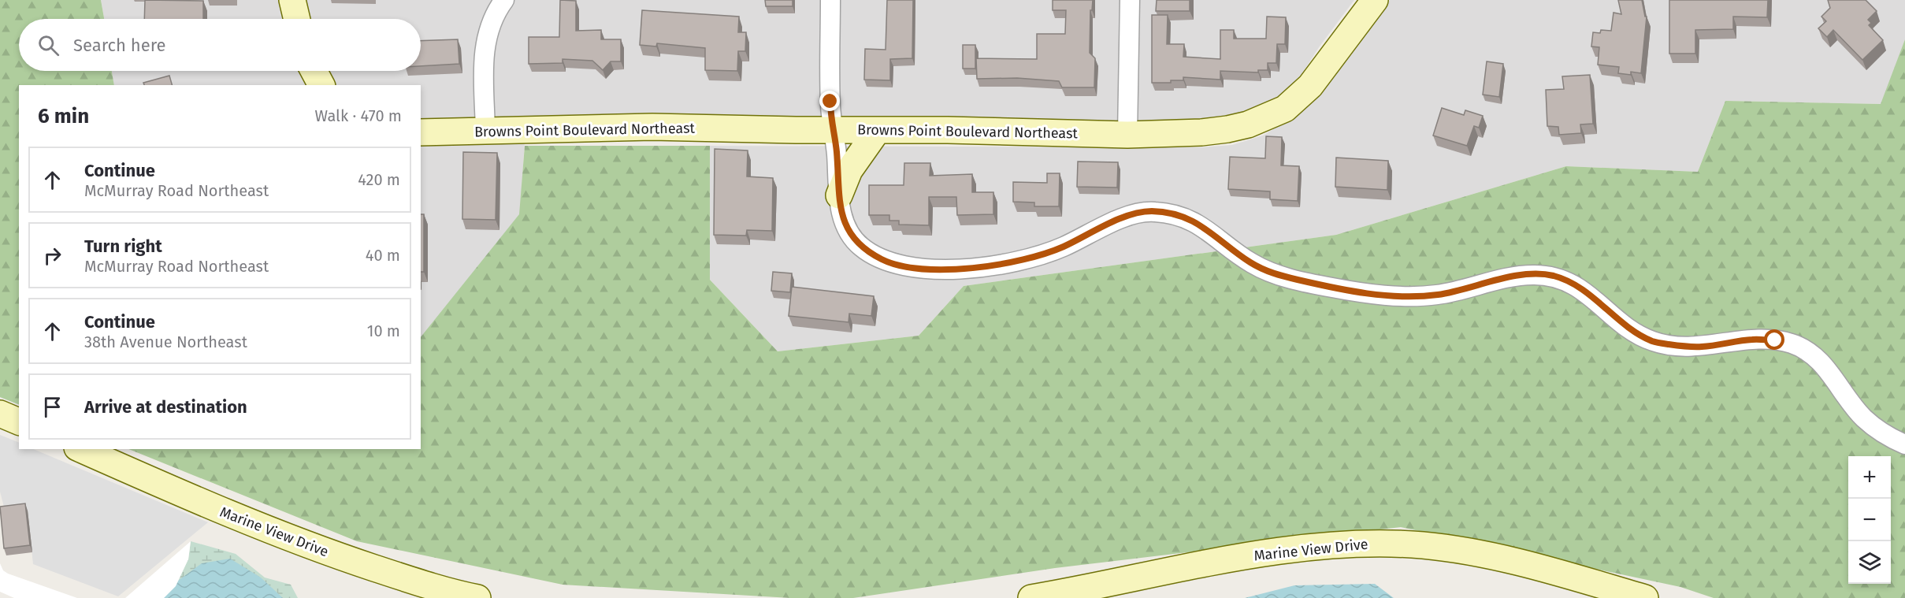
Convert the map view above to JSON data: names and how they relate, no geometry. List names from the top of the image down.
{
  "streets": {
    "street": ["Browns Point Boulevard Northeast", "Marine View Drive"]
  },
  "page": {
    "search": "Search here",
    "heading": ["6 min", "Walk · 470 m"],
    "list": [
      ["Continue", "McMurray Road Northeast", "420 m"],
      ["Turn right", "McMurray Road Northeast", "40 m"],
      ["Continue", "38th Avenue Northeast", "10 m"],
      "Arrive at destination"
    ],
    "map_buttons": ["+", "−"]
  }
}
